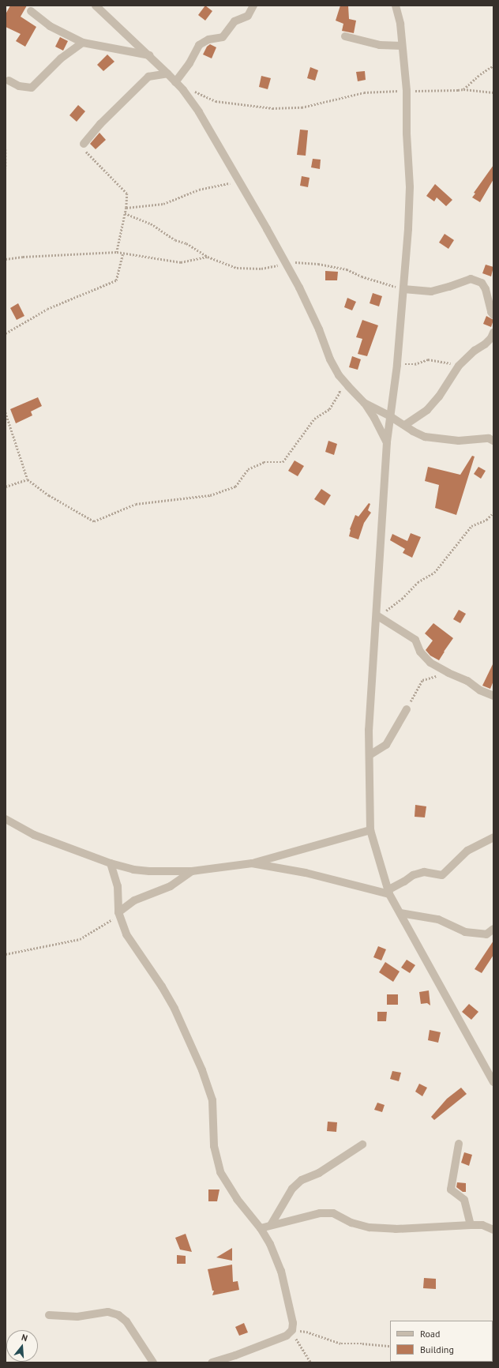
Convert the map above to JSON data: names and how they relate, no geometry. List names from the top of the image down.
{
  "legend": ["Road", "Building"],
  "north": "top"
}
